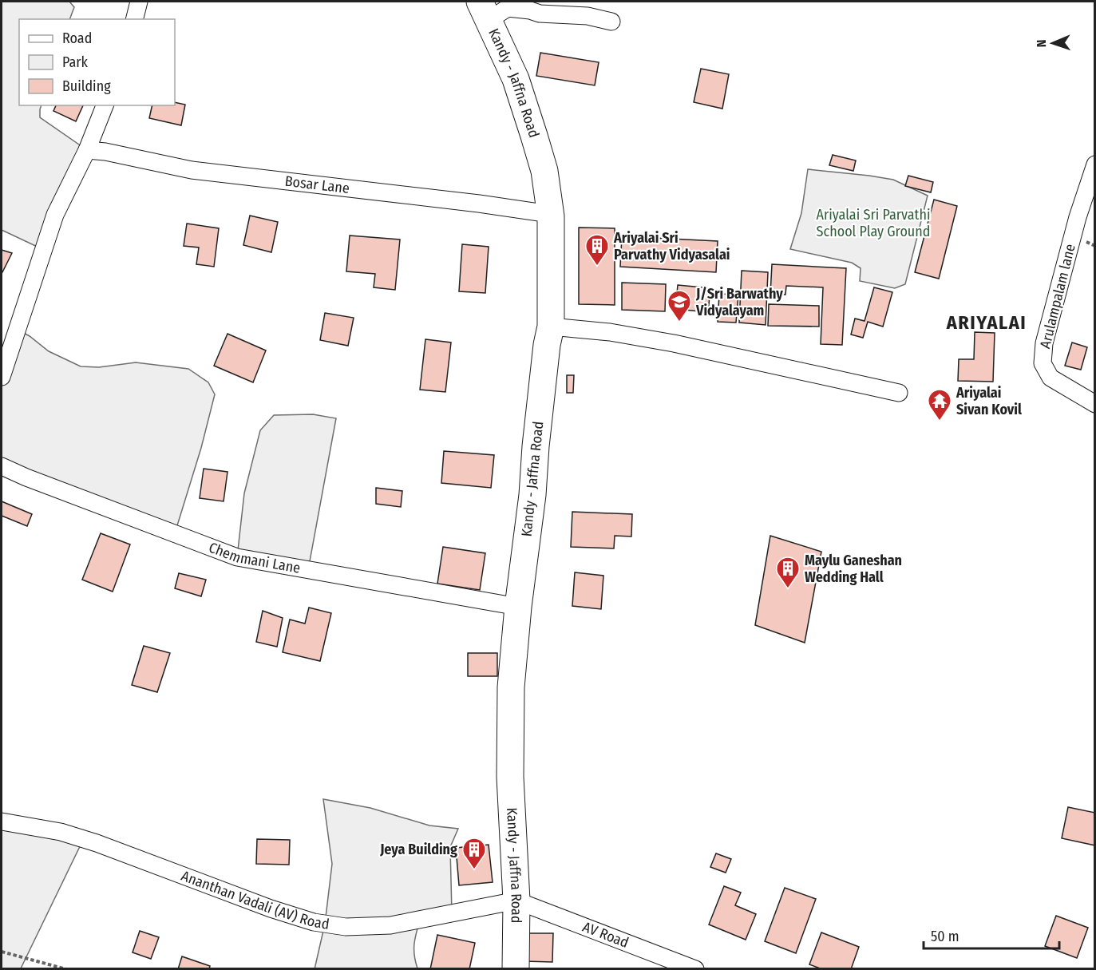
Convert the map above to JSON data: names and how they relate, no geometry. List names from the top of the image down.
{
  "streets": {
    "highway": ["Kandy - Jaffna Road"],
    "street": [
      "Bosar Lane",
      "Arulampalam lane",
      "Chemmani Lane",
      "Ananthan Vadali (AV) Road",
      "AV Road"
    ]
  },
  "crossings": [
    ["Kandy - Jaffna Road", "Bosar Lane"],
    ["Kandy - Jaffna Road", "Chemmani Lane"],
    ["Kandy - Jaffna Road", "Ananthan Vadali (AV) Road"],
    ["Kandy - Jaffna Road", "AV Road"],
    ["Ananthan Vadali (AV) Road", "AV Road"]
  ],
  "districts": ["ARIYALAI"],
  "parks": ["Ariyalai Sri Parvathi School Play Ground"],
  "places": {
    "building": ["Ariyalai Sri Parvathy Vidyasalai", "Maylu Ganeshan Wedding Hall", "Jeya Building"],
    "school or university": ["J/Sri Barwathy Vidyalayam"],
    "temple": ["Ariyalai Sivan Kovil"]
  },
  "legend": ["Road", "Park", "Building"],
  "scale_bar": "50 m",
  "north": "left"
}
